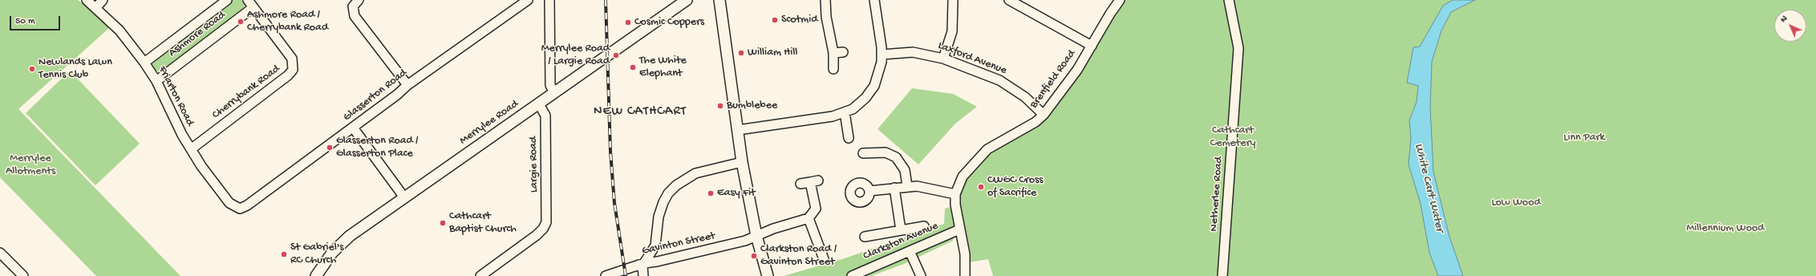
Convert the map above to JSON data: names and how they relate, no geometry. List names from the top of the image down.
{
  "streets": {
    "main road": ["Merrylee Road"],
    "street": [
      "Ashmore Road",
      "Laxford Avenue",
      "Brenfield Road",
      "Cherrybank Road",
      "Glasserton Road",
      "Friarton Road",
      "Largie Road",
      "Netherlee Road",
      "Clarkston Avenue",
      "Gavinton Street"
    ]
  },
  "crossings": [
    ["Ashmore Road", "Cherrybank Road"],
    ["Ashmore Road", "Friarton Road"],
    ["Laxford Avenue", "Brenfield Road"],
    ["Brenfield Road", "Clarkston Avenue"],
    ["Cherrybank Road", "Friarton Road"],
    ["Glasserton Road", "Friarton Road"],
    ["Merrylee Road", "Largie Road"]
  ],
  "districts": ["NEW CATHCART"],
  "water": ["White Cart Water"],
  "parks": [
    "Cathcart Cemetery",
    "Linn Park",
    "Merrylee Allotments",
    "Low Wood",
    "Millennium Wood"
  ],
  "places": [
    "Scotmid",
    "Ashmore Road / Cherrybank Road",
    "Cosmic Coppers",
    "William Hill",
    "Merrylee Road / Largie Road",
    "The White Elephant",
    "Newlands Lawn Tennis Club",
    "Bumblebee",
    "Glasserton Road / Glasserton Place",
    "CWGC Cross of Sacrifice",
    "Easy Fit",
    "Cathcart Baptist Church",
    "St Gabriel's RC Church",
    "Clarkston Road / Gavinton Street"
  ],
  "scale_bar": "50 m",
  "north": "top left"
}
